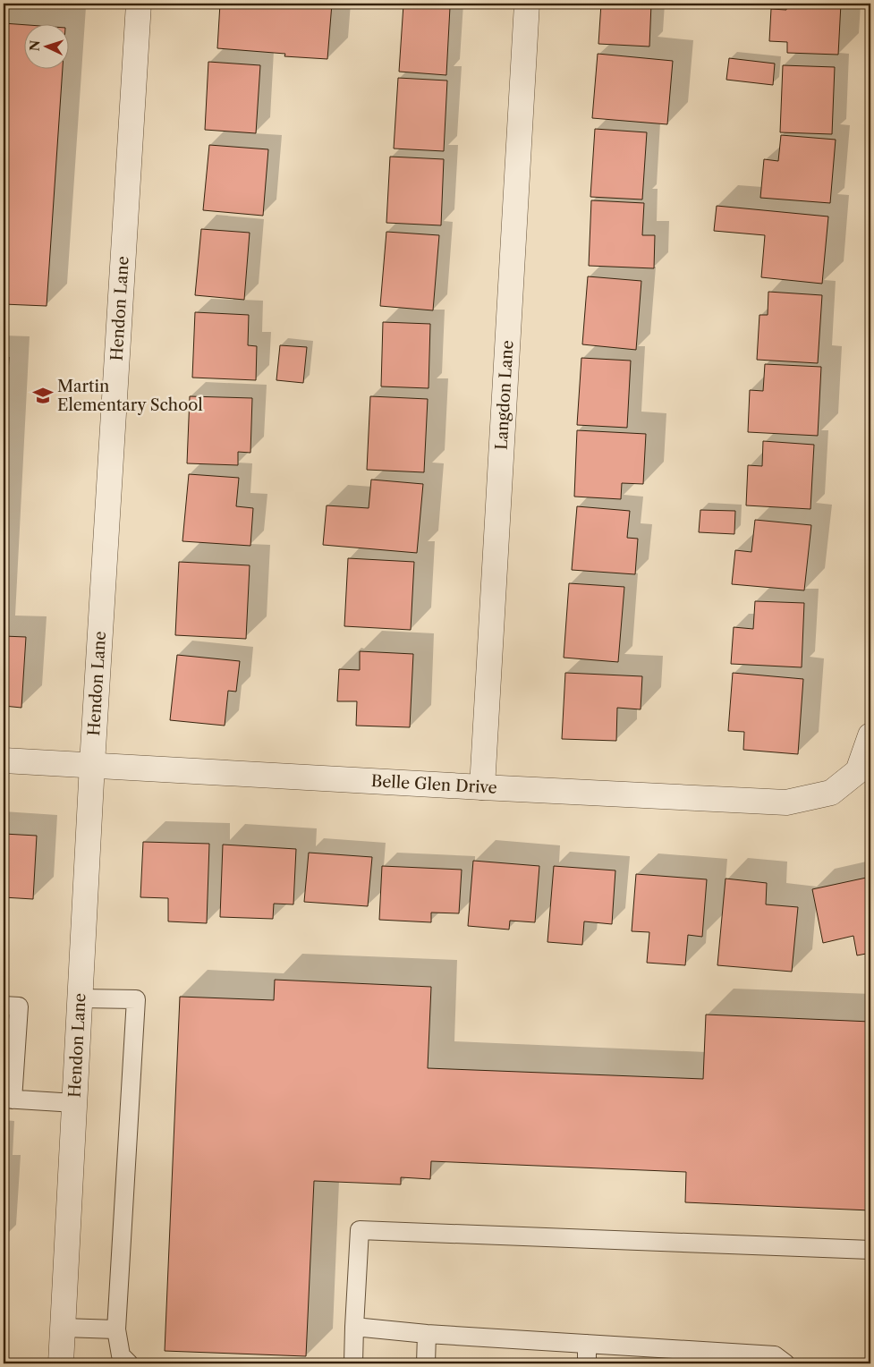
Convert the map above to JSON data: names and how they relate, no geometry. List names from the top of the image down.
{
  "streets": {
    "street": ["Hendon Lane", "Langdon Lane", "Belle Glen Drive"]
  },
  "crossings": [
    ["Hendon Lane", "Belle Glen Drive"],
    ["Langdon Lane", "Belle Glen Drive"]
  ],
  "places": {
    "school or university": ["Martin Elementary School"]
  },
  "north": "left"
}
